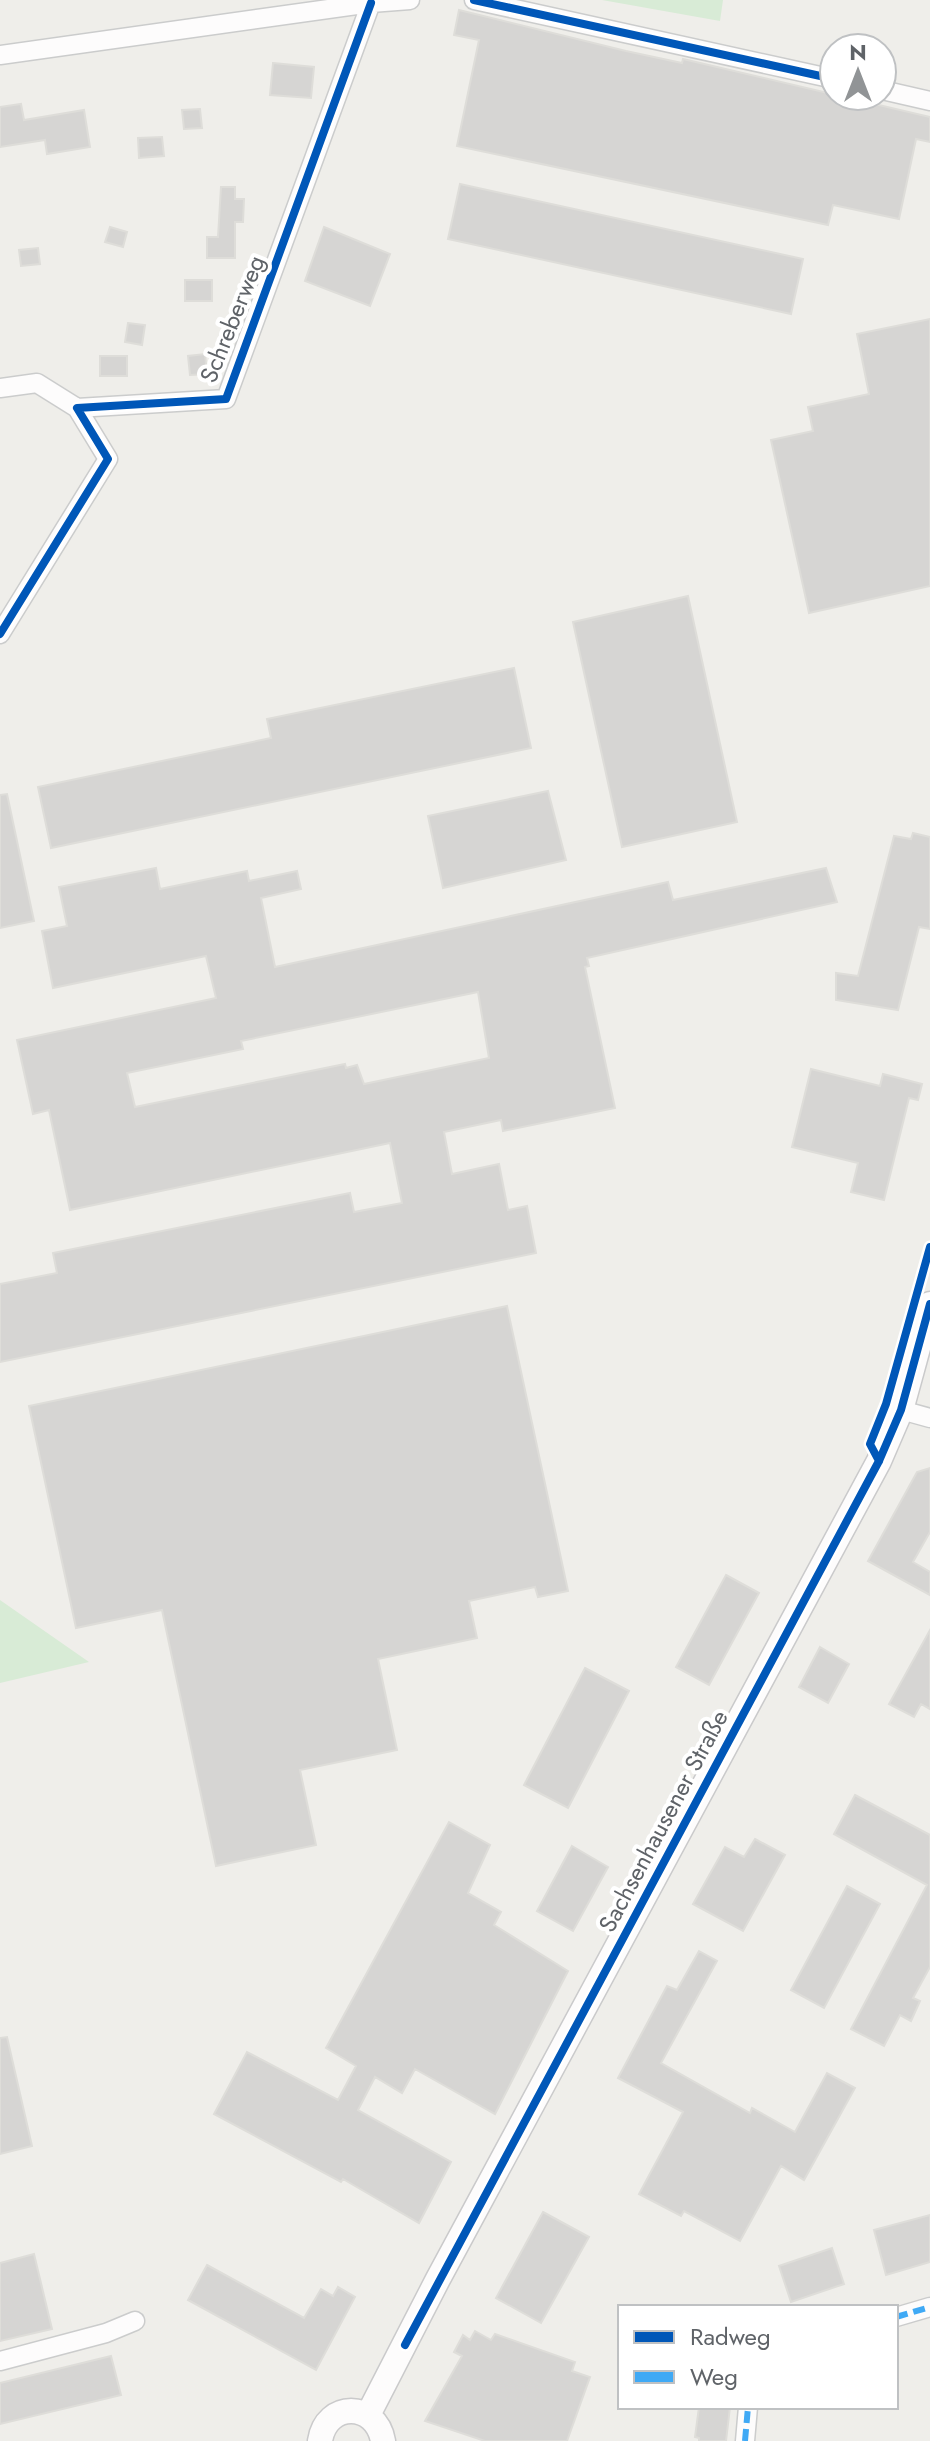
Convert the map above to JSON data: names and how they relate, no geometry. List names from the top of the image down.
{
  "streets": {
    "main road": ["Sachsenhausener Straße"],
    "street": ["Schreberweg"]
  },
  "legend": ["Radweg", "Weg"],
  "north": "top"
}
